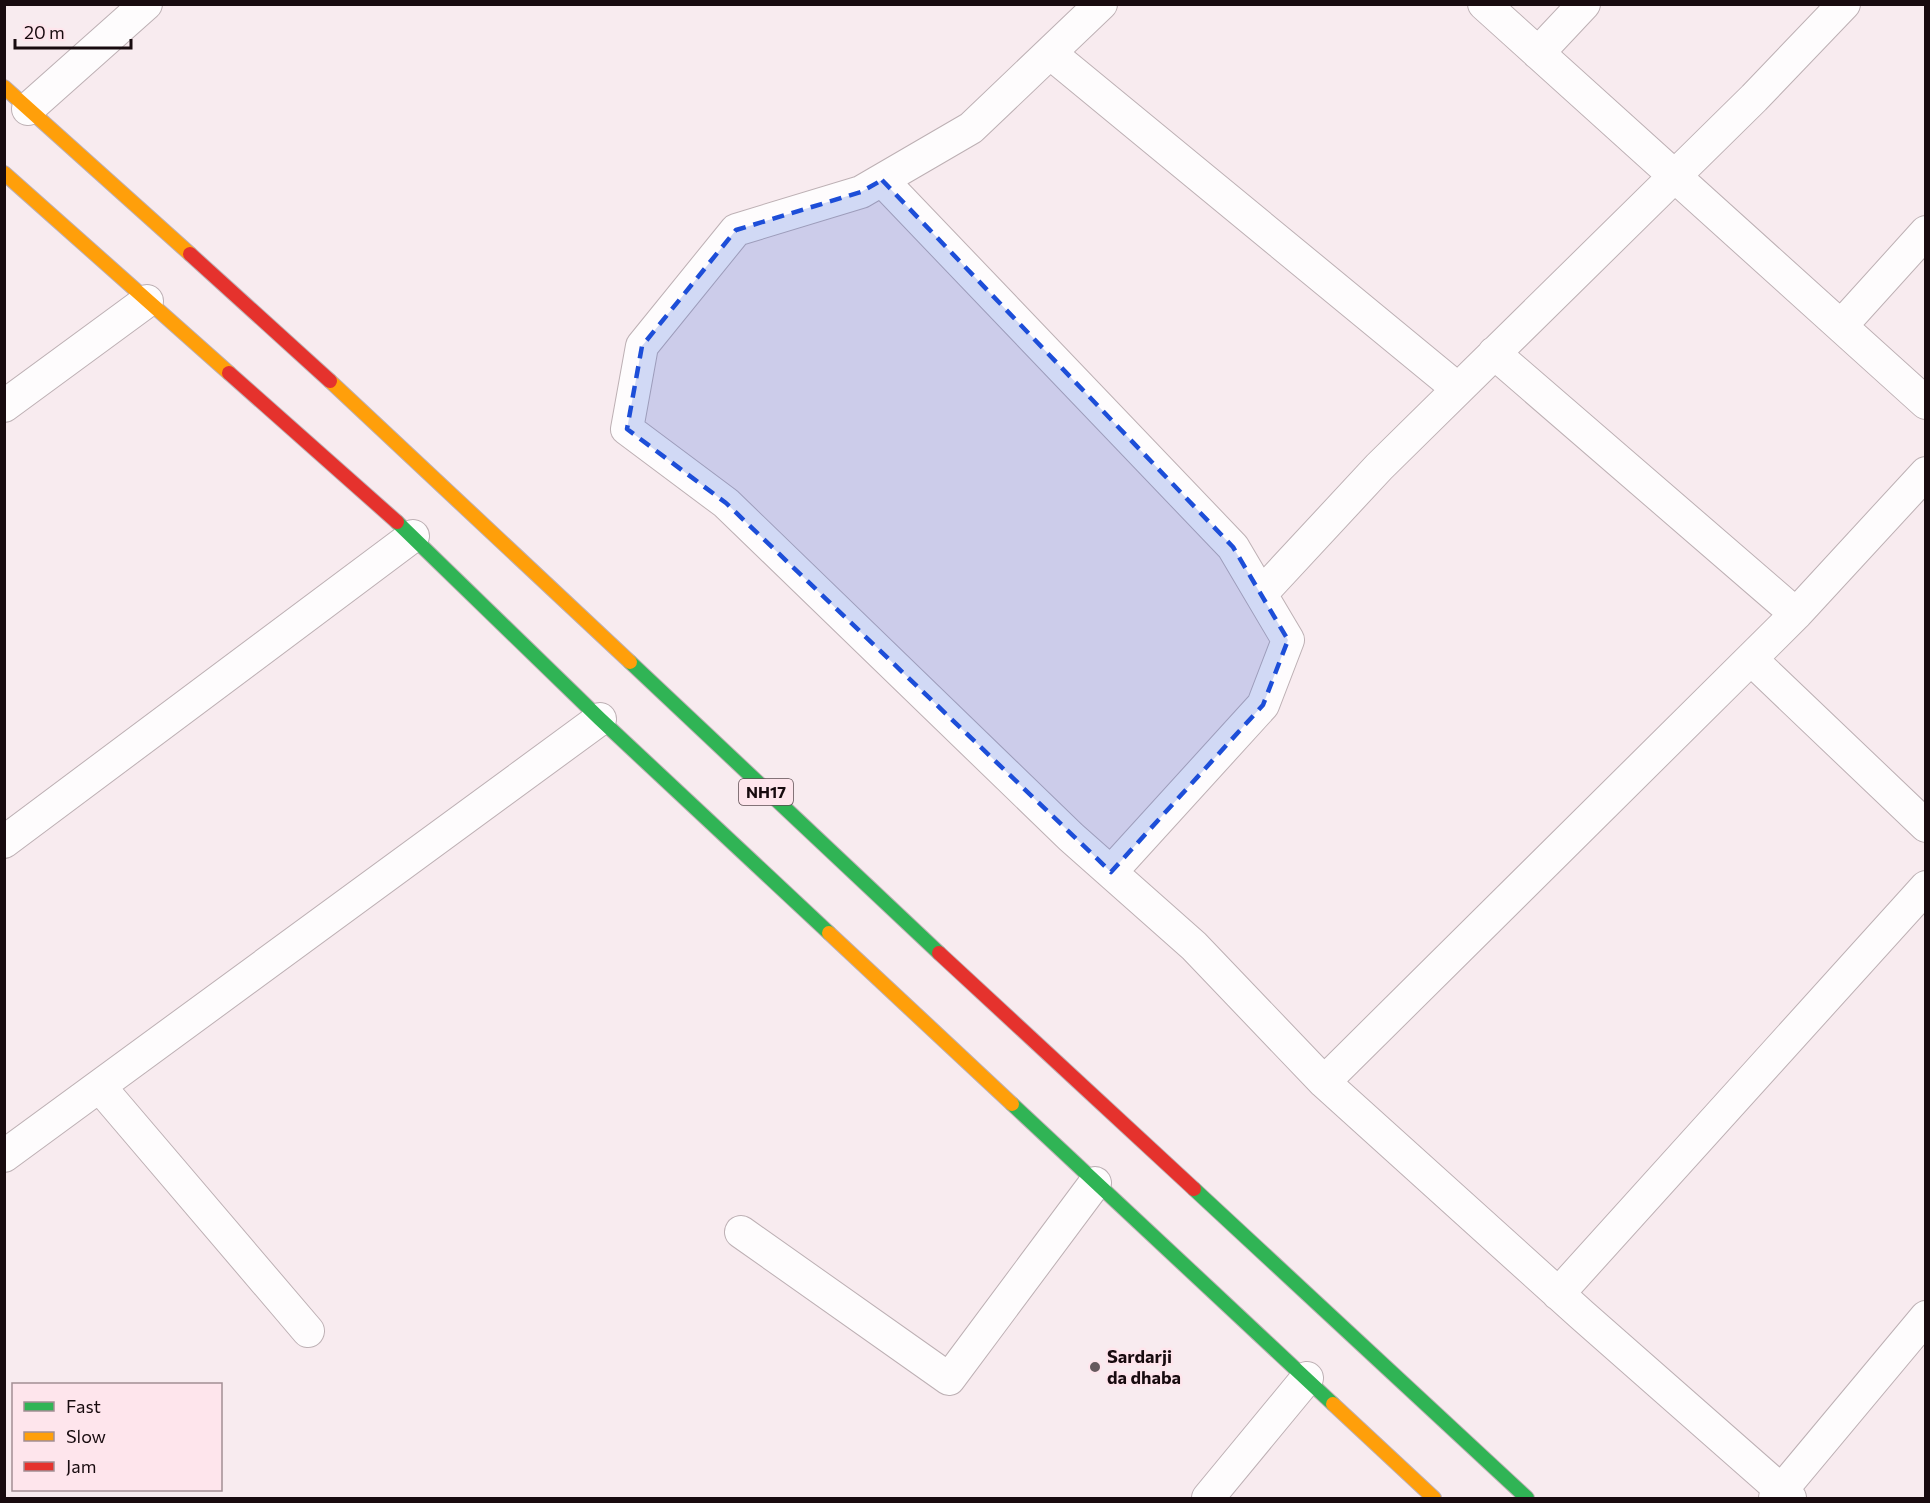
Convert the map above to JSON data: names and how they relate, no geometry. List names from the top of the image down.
{
  "streets": {
    "highway": ["NH17"]
  },
  "places": ["Sardarji da dhaba"],
  "legend": ["Fast", "Slow", "Jam"],
  "scale_bar": "20 m"
}
